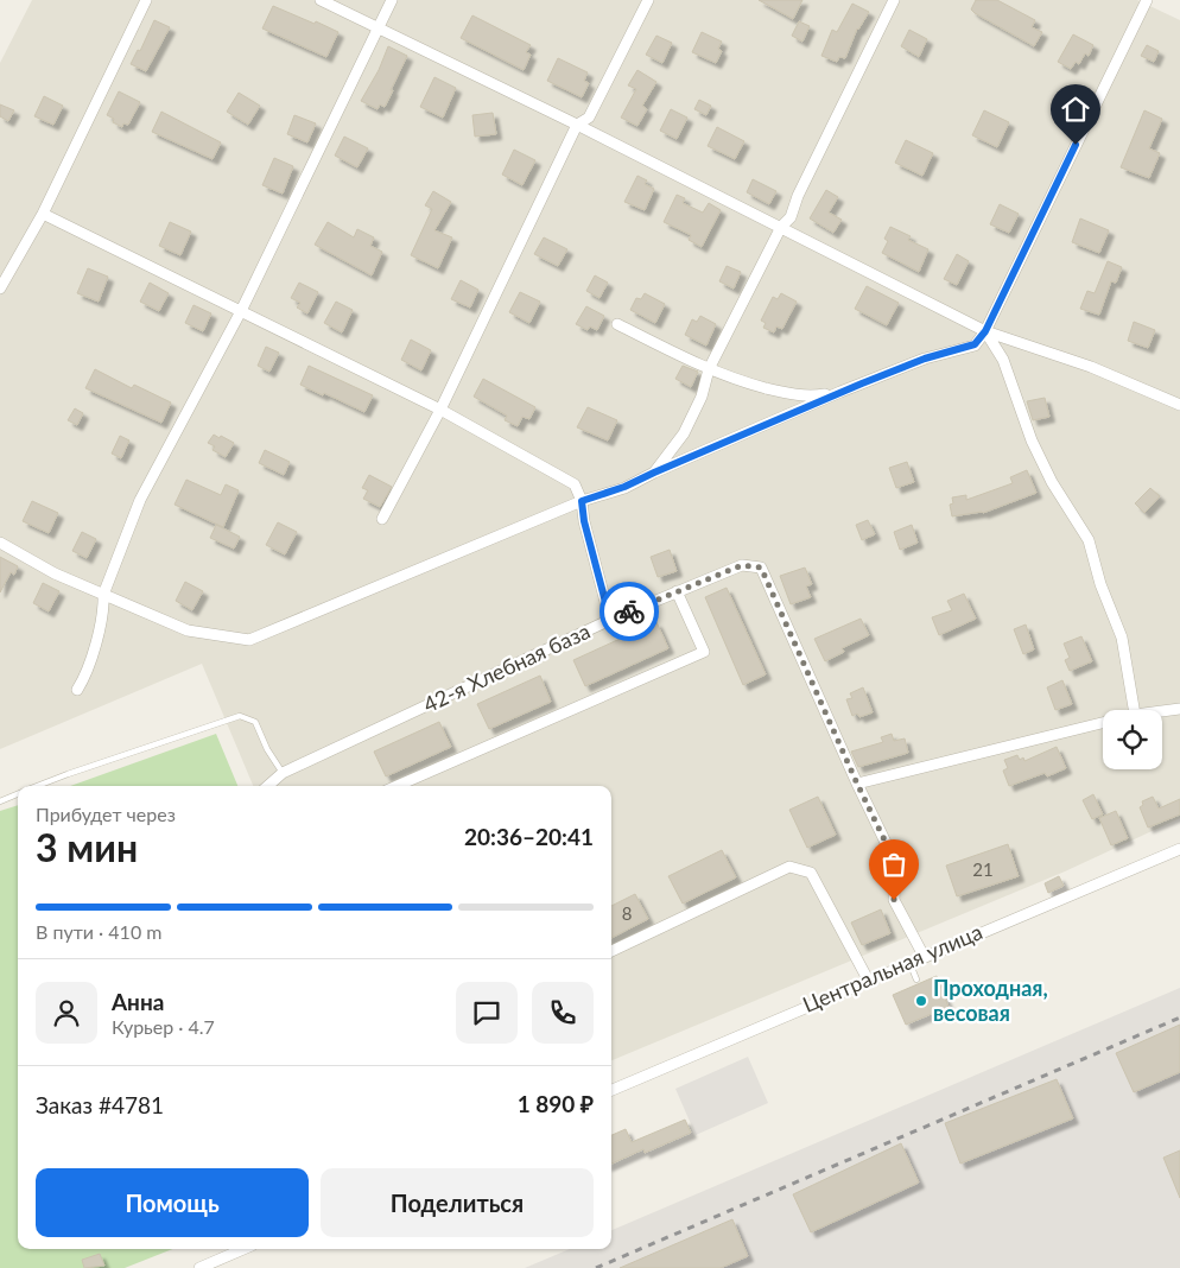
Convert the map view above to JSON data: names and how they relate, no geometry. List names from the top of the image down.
{
  "streets": {
    "street": ["42-я Хлебная база", "Центральная улица"]
  },
  "crossings": [
    ["42-я Хлебная база", "Центральная улица"]
  ],
  "places": ["Проходная, весовая"],
  "house_numbers": ["21", "8"],
  "page": {
    "heading": ["3 мин", "Прибудет через", "20:36–20:41"],
    "panel": [
      "Анна",
      "Курьер · 4.7",
      "Заказ #4781",
      "1 890 ₽"
    ],
    "bar": "В пути · 410 m",
    "buttons": ["Помощь", "Поделиться"]
  }
}
